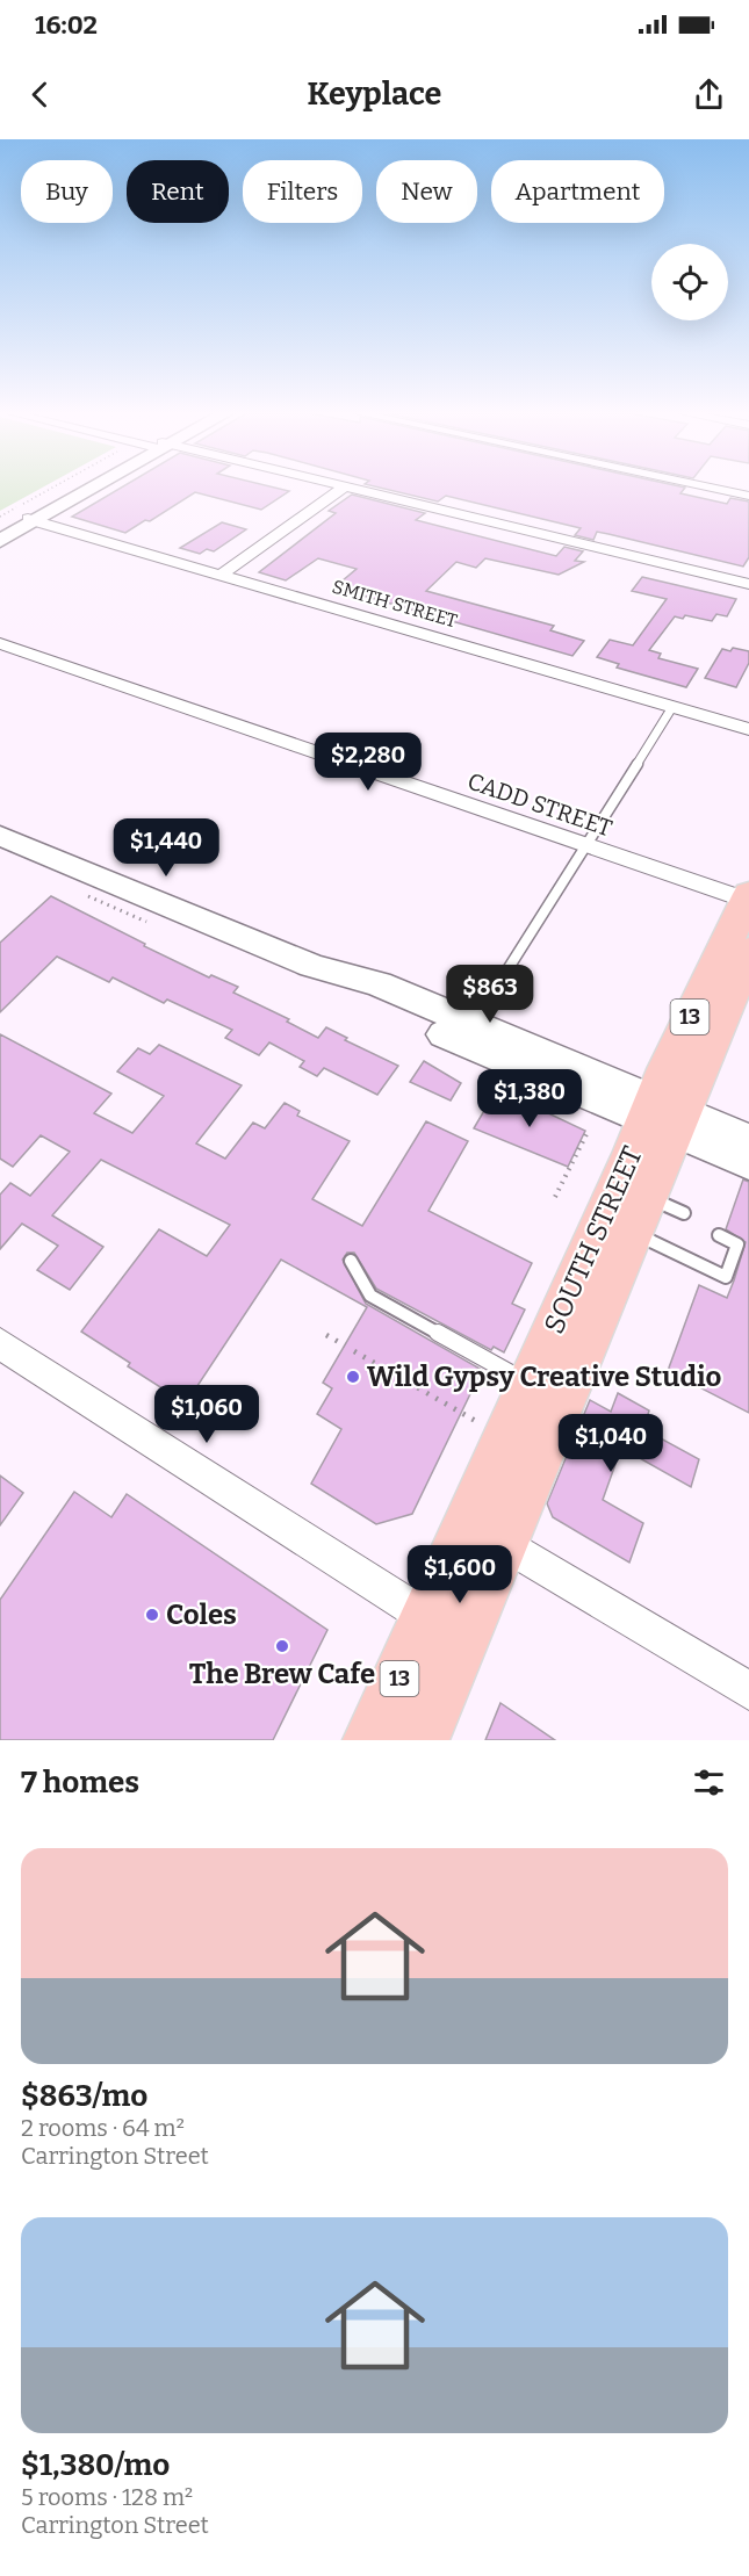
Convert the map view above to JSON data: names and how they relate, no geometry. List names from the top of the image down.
{
  "streets": {
    "main road": ["13", "SOUTH STREET"],
    "street": ["SMITH STREET", "CADD STREET"]
  },
  "crossings": [
    ["CADD STREET", "SOUTH STREET"]
  ],
  "places": ["Wild Gypsy Creative Studio", "Coles", "The Brew Cafe"],
  "page": {
    "status": "16:02",
    "header": "Keyplace",
    "chip": [
      "Buy",
      "Rent",
      "Filters",
      "New",
      "Apartment"
    ],
    "price": [
      "$2,280",
      "$1,440",
      "$863",
      "$1,380",
      "$1,060",
      "$1,040",
      "$1,600"
    ],
    "heading": "7 homes",
    "list": [
      {
        "name": "$863/mo",
        "note": "2 rooms · 64 m² · Carrington Street"
      },
      {
        "name": "$1,380/mo",
        "note": "5 rooms · 128 m² · Carrington Street"
      }
    ]
  }
}
